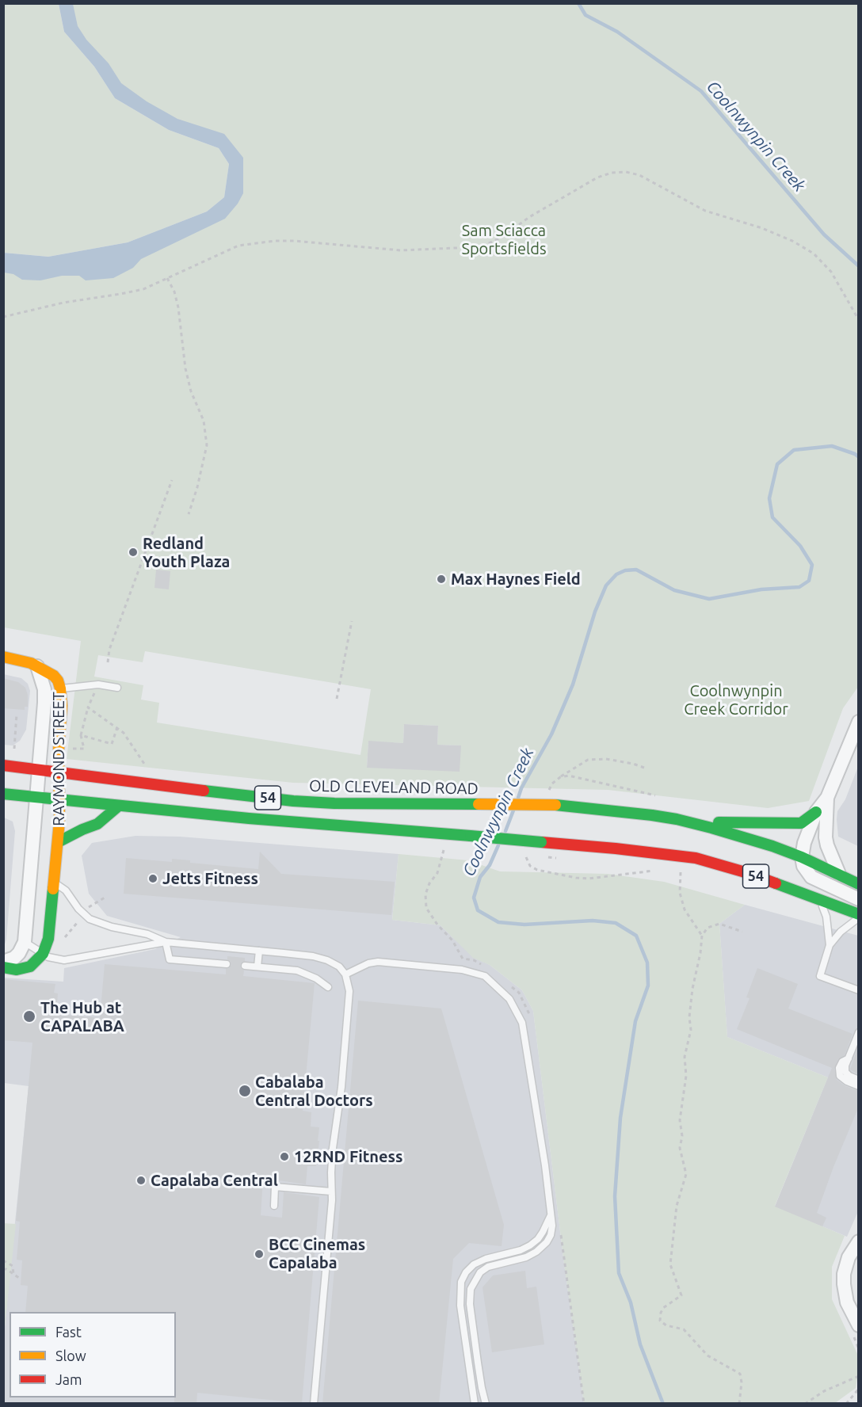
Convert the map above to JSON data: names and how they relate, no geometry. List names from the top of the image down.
{
  "streets": {
    "main road": ["RAYMOND STREET", "OLD CLEVELAND ROAD", "54"]
  },
  "crossings": [
    ["RAYMOND STREET", "OLD CLEVELAND ROAD"],
    ["RAYMOND STREET", "54"]
  ],
  "water": ["Coolnwynpin Creek"],
  "parks": ["Sam Sciacca Sportsfields", "Coolnwynpin Creek Corridor"],
  "places": [
    "Redland Youth Plaza",
    "Max Haynes Field",
    "Jetts Fitness",
    "The Hub at CAPALABA",
    "Cabalaba Central Doctors",
    "12RND Fitness",
    "Capalaba Central",
    "BCC Cinemas Capalaba"
  ],
  "legend": ["Fast", "Slow", "Jam"]
}
